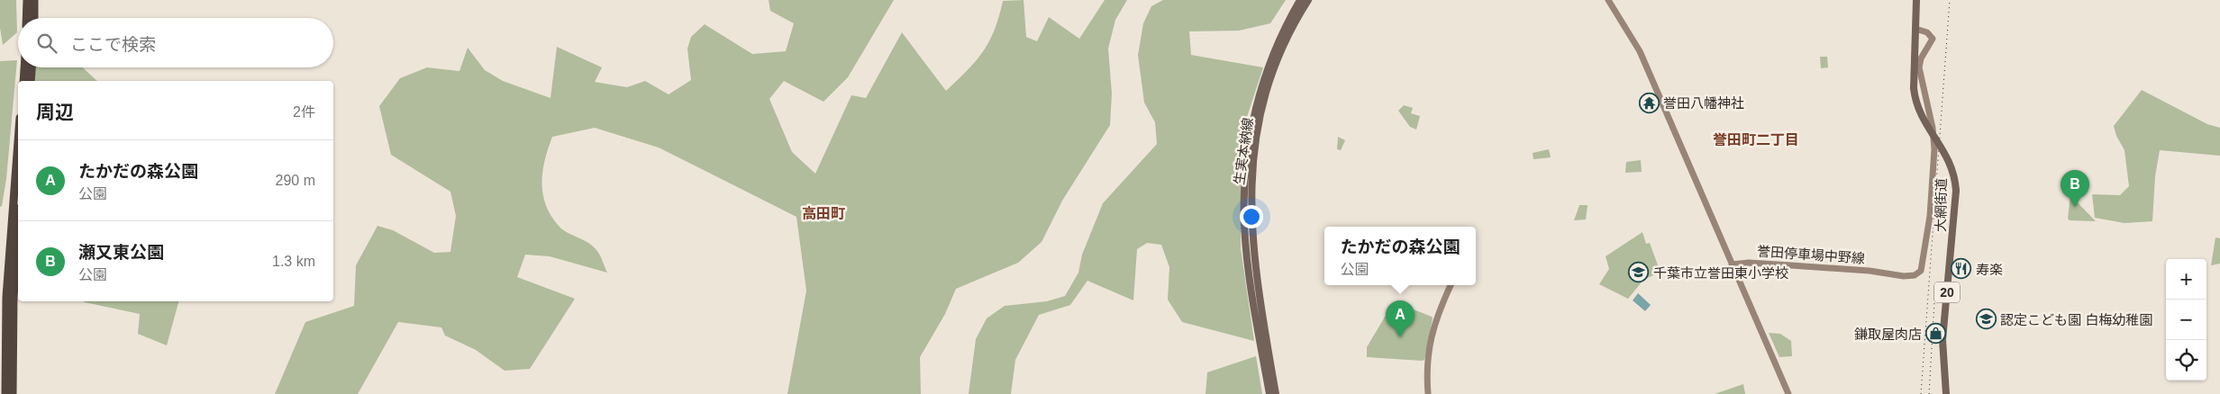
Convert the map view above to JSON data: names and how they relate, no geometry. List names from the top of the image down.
{
  "streets": {
    "main road": [
      "生実本納線",
      "大網街道",
      "誉田停車場中野線",
      "20"
    ]
  },
  "crossings": [
    ["大網街道", "誉田停車場中野線"]
  ],
  "districts": ["誉田町二丁目", "高田町"],
  "places": {
    "temple": ["誉田八幡神社"],
    "restaurant": ["寿楽"],
    "school or university": ["千葉市立誉田東小学校", "認定こども園 白梅幼稚園"],
    "shop": ["鎌取屋肉店"]
  },
  "page": {
    "search": "ここで検索",
    "heading": ["周辺", "2件"],
    "list": [
      {
        "mark": "A",
        "name": "たかだの森公園",
        "note": "公園",
        "value": "290 m"
      },
      {
        "mark": "B",
        "name": "瀬又東公園",
        "note": "公園",
        "value": "1.3 km"
      }
    ],
    "pins": ["B", "A"],
    "popup": ["たかだの森公園", "公園"],
    "map_buttons": ["+", "−"]
  }
}
